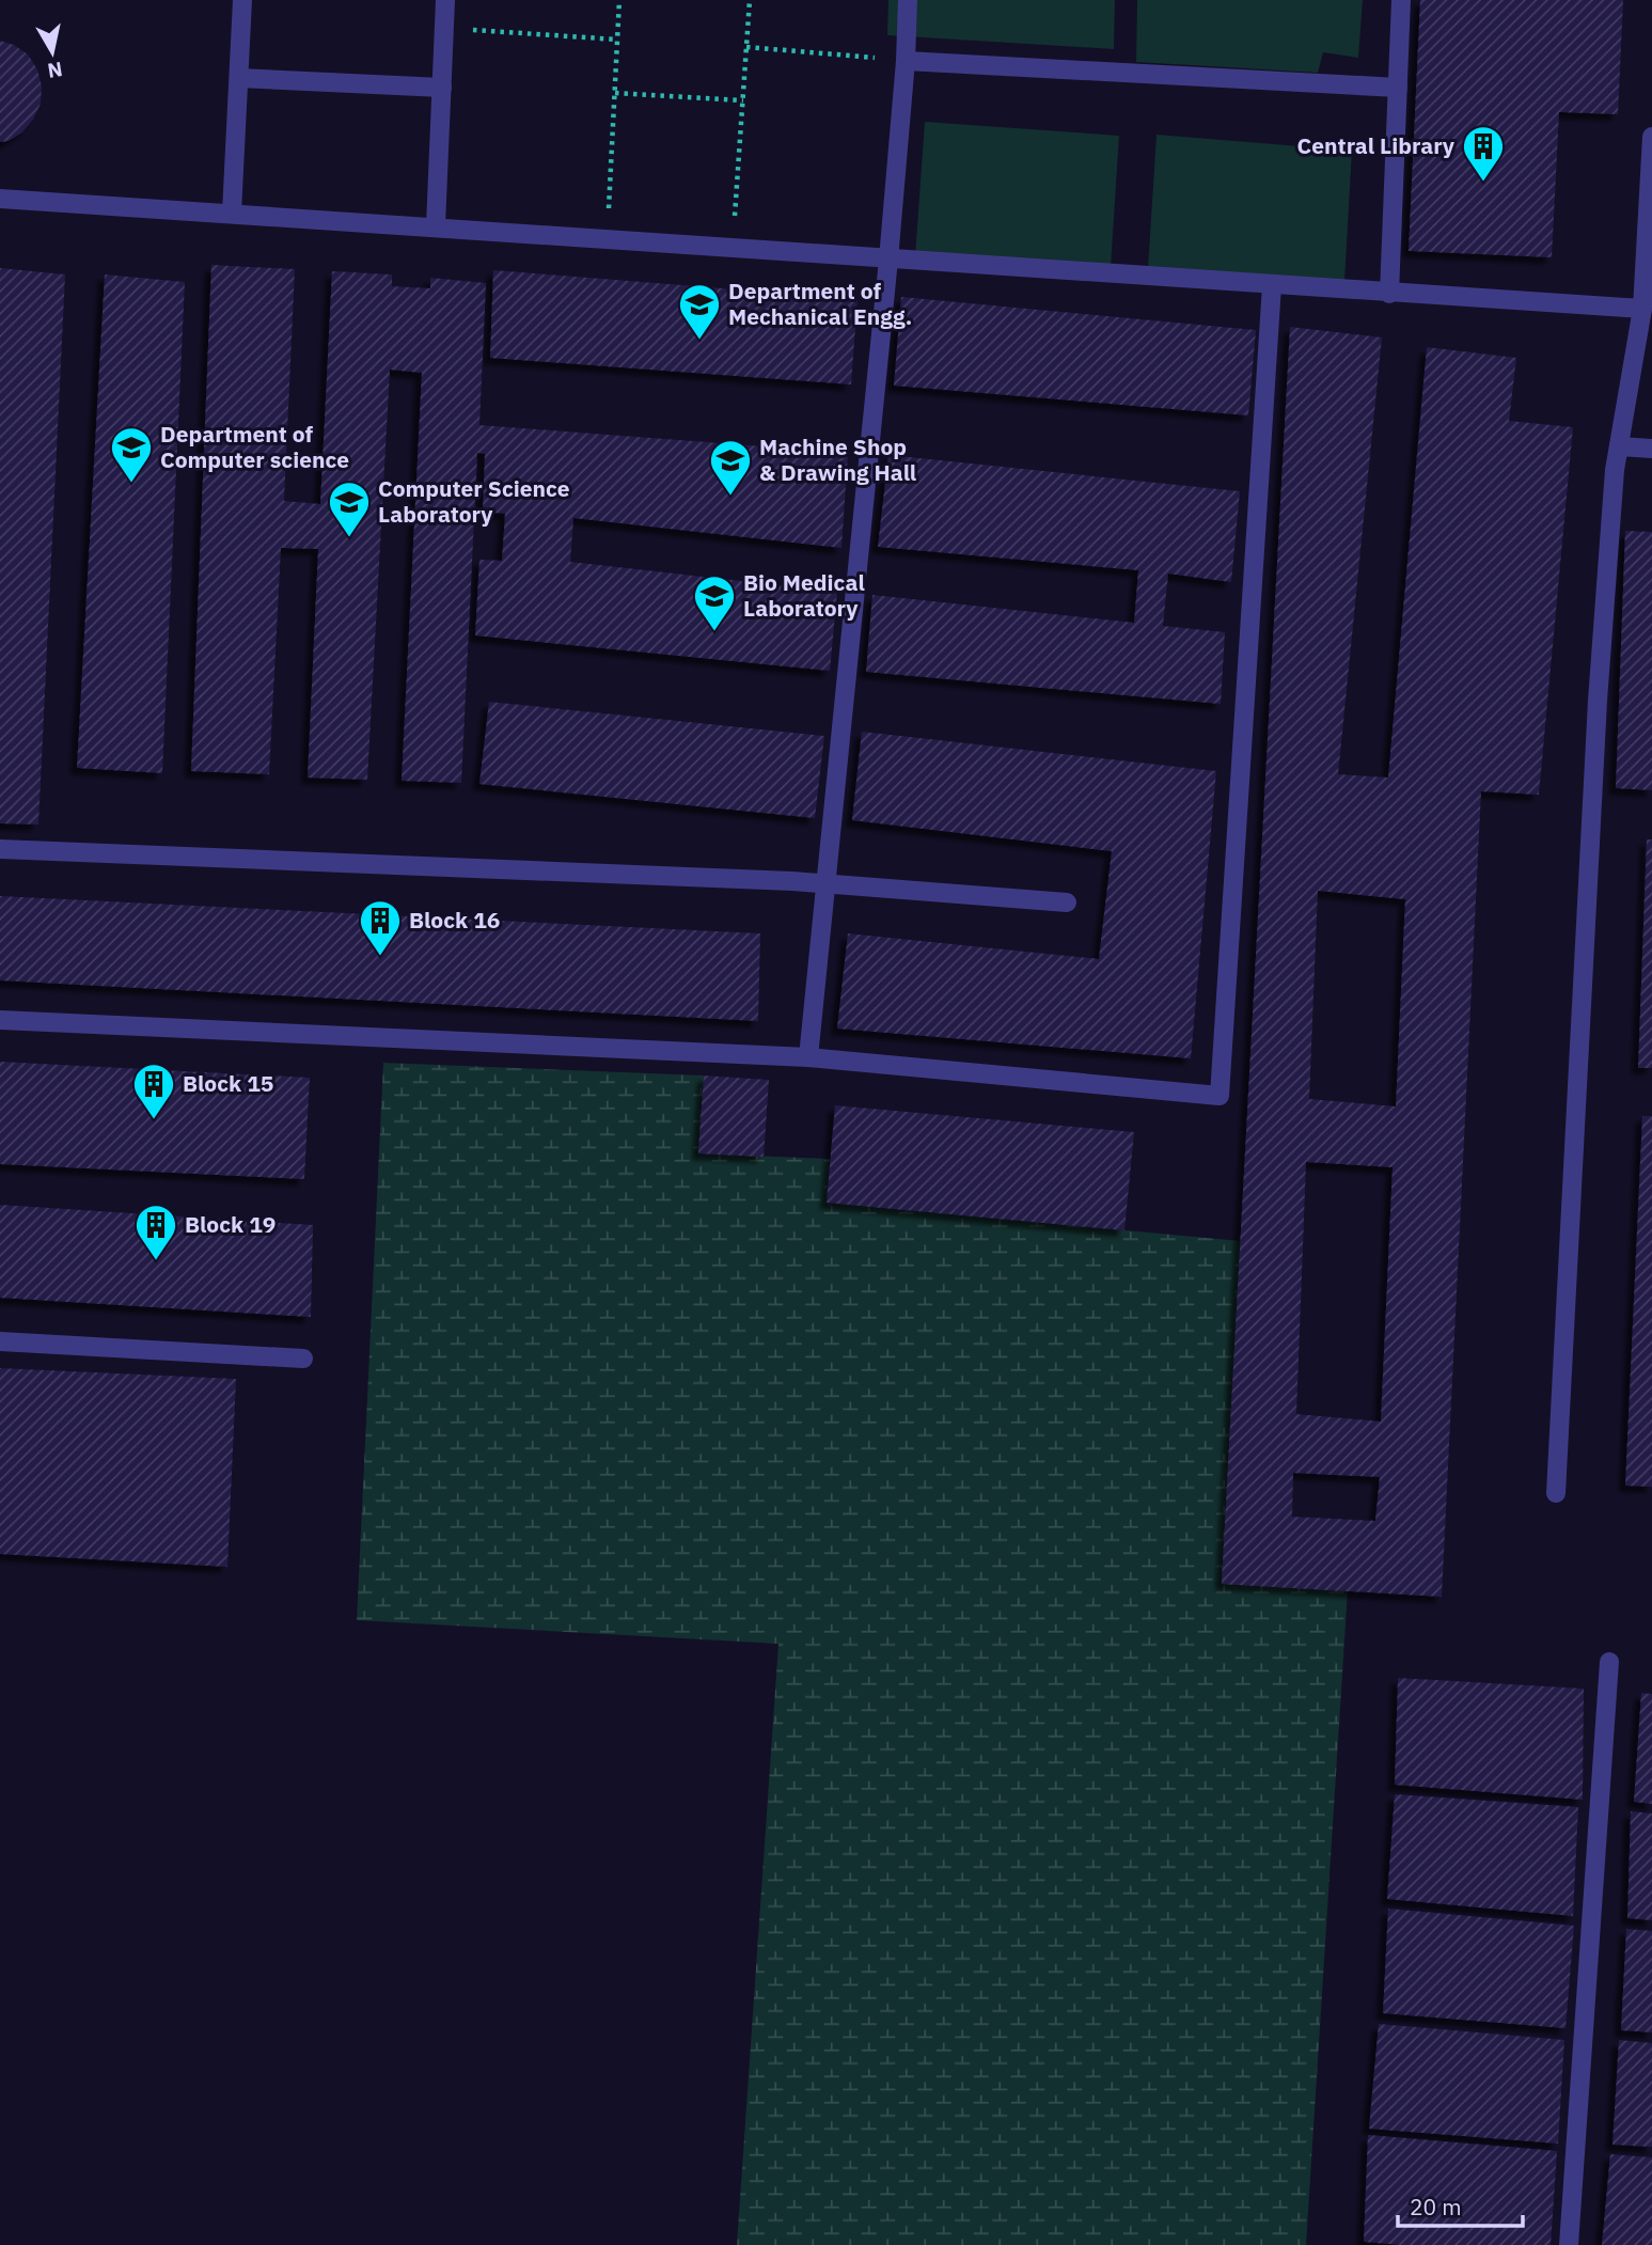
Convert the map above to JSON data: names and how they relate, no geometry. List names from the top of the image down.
{
  "places": {
    "building": [
      "Central Library",
      "Block 16",
      "Block 15",
      "Block 19"
    ],
    "school or university": [
      "Department of Mechanical Engg.",
      "Department of Computer science",
      "Machine Shop & Drawing Hall",
      "Computer Science Laboratory",
      "Bio Medical Laboratory"
    ]
  },
  "scale_bar": "20 m",
  "north": "bottom"
}
